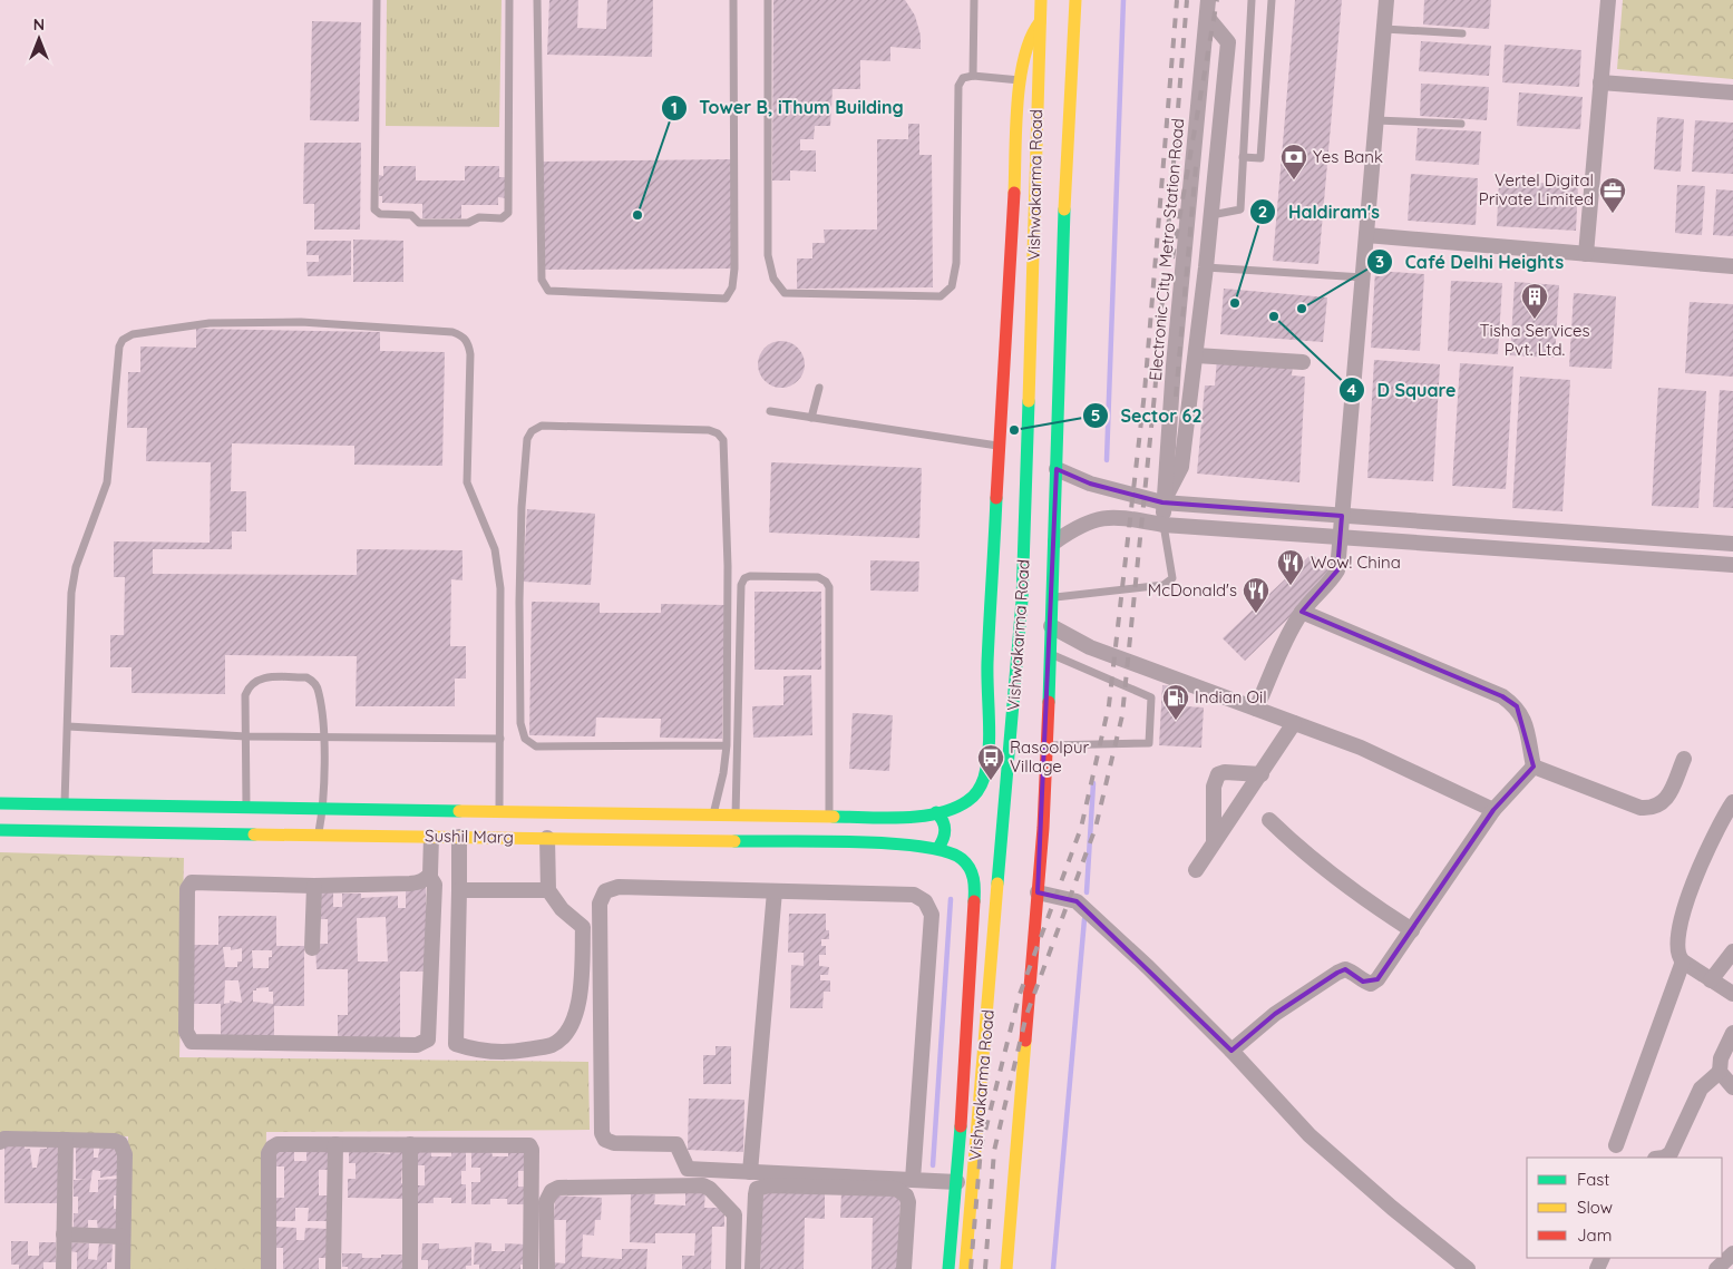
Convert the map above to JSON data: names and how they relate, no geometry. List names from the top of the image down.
{
  "streets": {
    "street": ["Vishwakarma Road", "Electronic City Metro Station Road", "Sushil Marg"]
  },
  "crossings": [
    ["Vishwakarma Road", "Sushil Marg"]
  ],
  "places": {
    "bank": ["Yes Bank"],
    "office": ["Vertel Digital Private Limited"],
    "other": [
      "Tower B, iThum Building",
      "Haldiram's",
      "Café Delhi Heights",
      "D Square",
      "Sector 62"
    ],
    "building": ["Tisha Services Pvt. Ltd."],
    "restaurant": ["Wow! China", "McDonald's"],
    "fuel station": ["Indian Oil"],
    "bus stop": ["Rasoolpur Village"]
  },
  "legend": ["Fast", "Slow", "Jam"],
  "north": "top"
}
